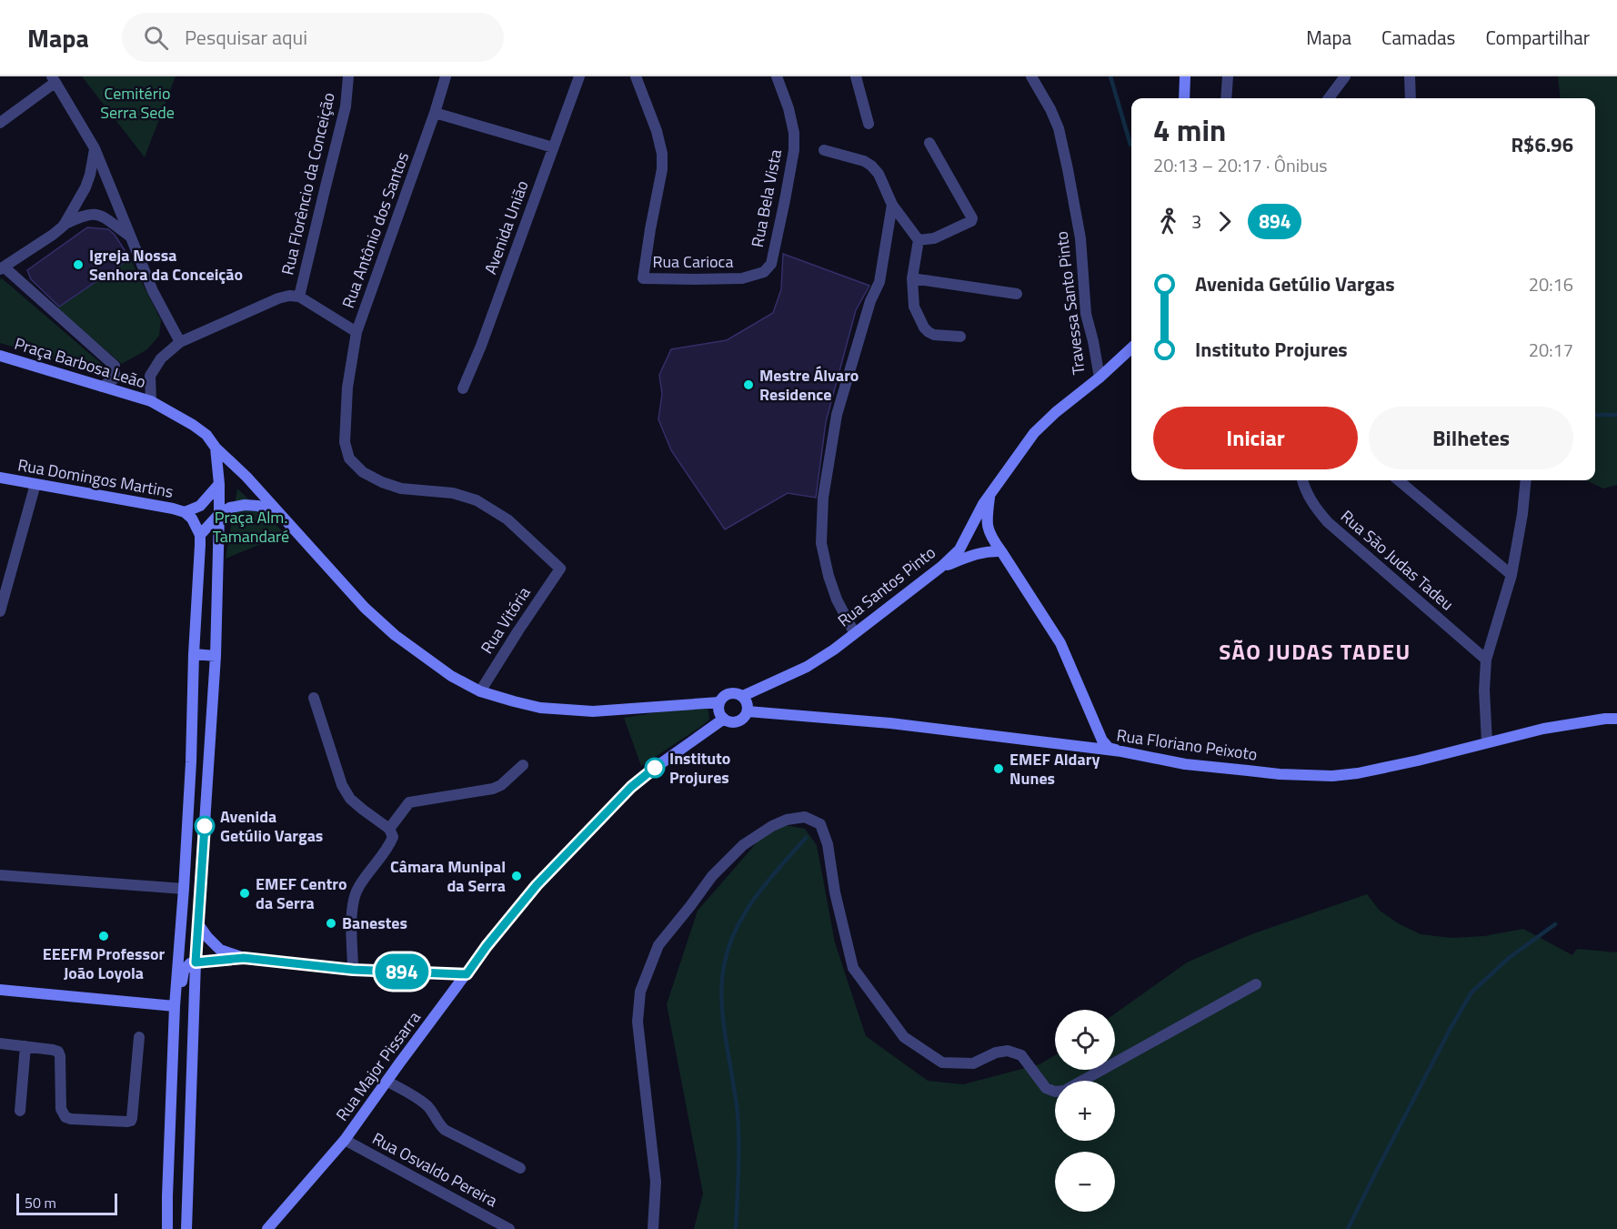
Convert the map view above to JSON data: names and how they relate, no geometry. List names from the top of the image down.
{
  "streets": {
    "street": [
      "Rua Florêncio da Conceição",
      "Rua Bela Vista",
      "Avenida União",
      "Rua Antônio dos Santos",
      "Rua Carioca",
      "Travessa Santo Pinto",
      "Praça Barbosa Leão",
      "Rua Domingos Martins",
      "Rua São Judas Tadeu",
      "Rua Santos Pinto",
      "Rua Vitória",
      "Rua Floriano Peixoto",
      "Rua Major Pissarra",
      "Rua Osvaldo Pereira"
    ]
  },
  "crossings": [
    ["Rua Florêncio da Conceição", "Rua Antônio dos Santos"],
    ["Rua Florêncio da Conceição", "Praça Barbosa Leão"],
    ["Rua Bela Vista", "Rua Carioca"],
    ["Rua Antônio dos Santos", "Rua Vitória"],
    ["Travessa Santo Pinto", "Rua Santos Pinto"],
    ["Rua Santos Pinto", "Rua Floriano Peixoto"],
    ["Rua Santos Pinto", "Rua Major Pissarra"],
    ["Rua Floriano Peixoto", "Rua Major Pissarra"],
    ["Rua Major Pissarra", "Rua Osvaldo Pereira"]
  ],
  "districts": ["SÃO JUDAS TADEU"],
  "parks": ["Cemitério Serra Sede", "Praça Alm. Tamandaré"],
  "places": [
    "Igreja Nossa Senhora da Conceição",
    "Mestre Álvaro Residence",
    "Instituto Projures",
    "EMEF Aldary Nunes",
    "Avenida Getúlio Vargas",
    "Câmara Munipal da Serra",
    "EMEF Centro da Serra",
    "Banestes",
    "EEEFM Professor João Loyola"
  ],
  "lines": ["bus line 894"],
  "scale_bar": "50 m",
  "page": {
    "header": "Mapa",
    "search": "Pesquisar aqui",
    "nav": ["Mapa", "Camadas", "Compartilhar"],
    "on_map": "894",
    "heading": ["4 min", "20:13 – 20:17 · Ônibus", "R$6.96"],
    "legs": ["3", "894"],
    "list": [
      {
        "name": "Avenida Getúlio Vargas",
        "value": "20:16"
      },
      {
        "name": "Instituto Projures",
        "value": "20:17"
      }
    ],
    "buttons": ["Iniciar", "Bilhetes"],
    "map_buttons": ["+", "−"],
    "scale": "50 m"
  }
}
